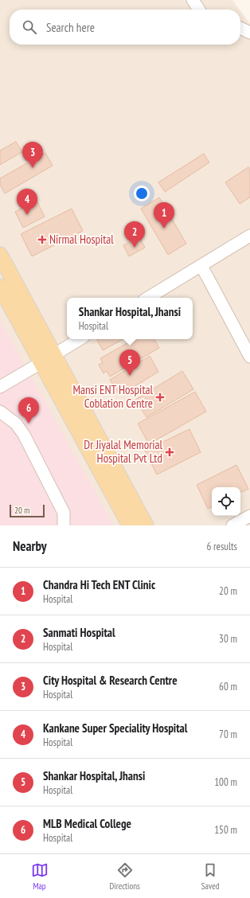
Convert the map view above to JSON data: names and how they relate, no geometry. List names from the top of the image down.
{
  "places": {
    "health": ["Nirmal Hospital", "Mansi ENT Hospital Coblation Centre", "Dr Jiyalal Memorial Hospital Pvt Ltd"]
  },
  "scale_bar": "20 m",
  "page": {
    "search": "Search here",
    "pins": [
      "3",
      "4",
      "1",
      "2",
      "5",
      "6"
    ],
    "popup": ["Shankar Hospital, Jhansi", "Hospital"],
    "scale": "20 m",
    "heading": ["Nearby", "6 results"],
    "list": [
      {
        "mark": "1",
        "name": "Chandra Hi Tech ENT Clinic",
        "note": "Hospital",
        "value": "20 m"
      },
      {
        "mark": "2",
        "name": "Sanmati Hospital",
        "note": "Hospital",
        "value": "30 m"
      },
      {
        "mark": "3",
        "name": "City Hospital & Research Centre",
        "note": "Hospital",
        "value": "60 m"
      },
      {
        "mark": "4",
        "name": "Kankane Super Speciality Hospital",
        "note": "Hospital",
        "value": "70 m"
      },
      {
        "mark": "5",
        "name": "Shankar Hospital, Jhansi",
        "note": "Hospital",
        "value": "100 m"
      },
      {
        "mark": "6",
        "name": "MLB Medical College",
        "note": "Hospital",
        "value": "150 m"
      }
    ],
    "nav": ["Map", "Directions", "Saved"]
  }
}
